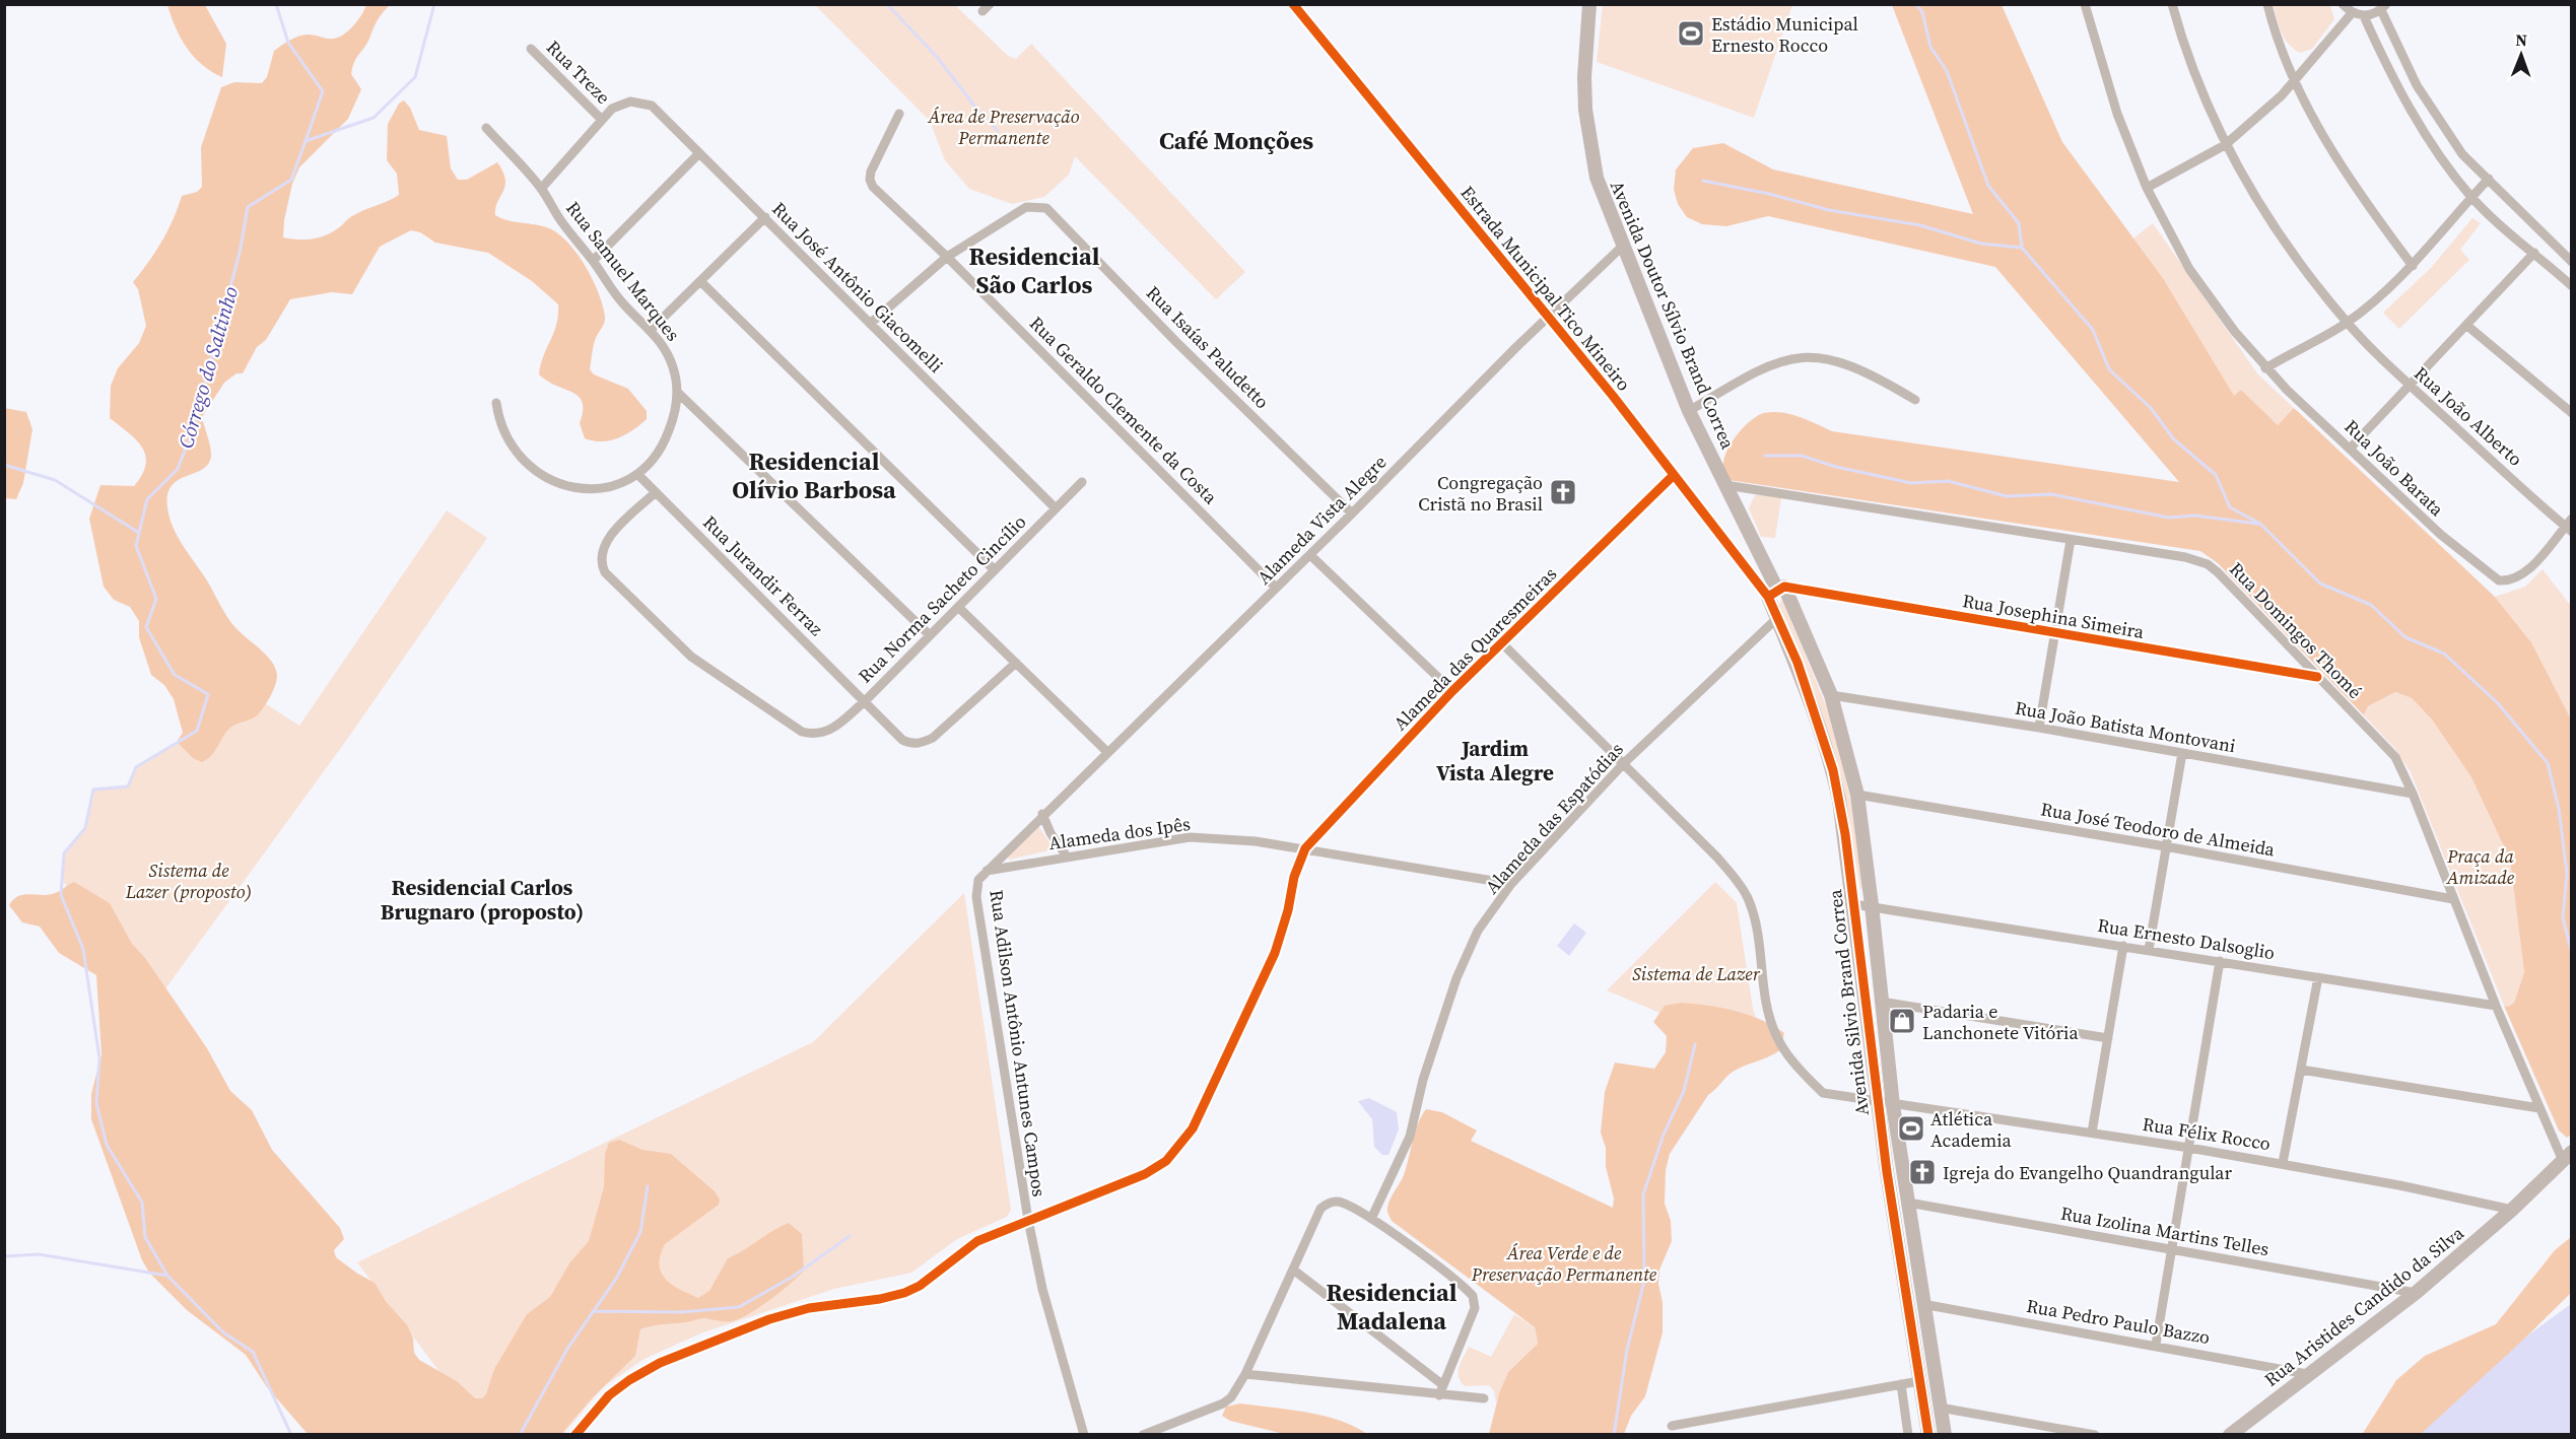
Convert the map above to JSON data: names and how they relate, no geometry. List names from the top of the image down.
{
  "streets": {
    "main road": ["Avenida Doutor Sílvio Brand Correa", "Avenida Silvio Brand Correa", "Rua Aristides Candido da Silva"],
    "street": [
      "Rua Treze",
      "Rua Samuel Marques",
      "Rua José Antônio Giacomelli",
      "Estrada Municipal Tico Mineiro",
      "Rua Isaías Paludetto",
      "Rua Geraldo Clemente da Costa",
      "Rua João Alberto",
      "Rua João Barata",
      "Alameda Vista Alegre",
      "Rua Jurandir Ferraz",
      "Rua Norma Sacheto Cincílio",
      "Rua Josephina Simeira",
      "Rua Domingos Thomé",
      "Alameda das Quaresmeiras",
      "Rua João Batista Montovani",
      "Alameda das Espatódias",
      "Rua José Teodoro de Almeida",
      "Alameda dos Ipês",
      "Rua Ernesto Dalsoglio",
      "Rua Adilson Antônio Antunes Campos",
      "Rua Félix Rocco",
      "Rua Izolina Martins Telles",
      "Rua Pedro Paulo Bazzo"
    ]
  },
  "crossings": [
    ["Rua Treze", "Rua José Antônio Giacomelli"],
    ["Rua Samuel Marques", "Rua Jurandir Ferraz"],
    ["Rua José Antônio Giacomelli", "Rua Norma Sacheto Cincílio"],
    ["Estrada Municipal Tico Mineiro", "Avenida Doutor Sílvio Brand Correa"],
    ["Estrada Municipal Tico Mineiro", "Alameda Vista Alegre"],
    ["Estrada Municipal Tico Mineiro", "Rua Josephina Simeira"],
    ["Estrada Municipal Tico Mineiro", "Alameda das Quaresmeiras"],
    ["Estrada Municipal Tico Mineiro", "Avenida Silvio Brand Correa"],
    ["Avenida Doutor Sílvio Brand Correa", "Alameda Vista Alegre"],
    ["Avenida Doutor Sílvio Brand Correa", "Rua Josephina Simeira"],
    ["Avenida Doutor Sílvio Brand Correa", "Rua Domingos Thomé"],
    ["Avenida Doutor Sílvio Brand Correa", "Avenida Silvio Brand Correa"],
    ["Rua Isaías Paludetto", "Rua Geraldo Clemente da Costa"],
    ["Rua Isaías Paludetto", "Alameda Vista Alegre"],
    ["Rua Geraldo Clemente da Costa", "Alameda Vista Alegre"],
    ["Rua João Alberto", "Rua João Barata"],
    ["Alameda Vista Alegre", "Alameda dos Ipês"],
    ["Alameda Vista Alegre", "Rua Adilson Antônio Antunes Campos"],
    ["Rua Jurandir Ferraz", "Rua Norma Sacheto Cincílio"],
    ["Rua Josephina Simeira", "Rua Domingos Thomé"],
    ["Rua Josephina Simeira", "Avenida Silvio Brand Correa"],
    ["Rua Domingos Thomé", "Rua João Batista Montovani"],
    ["Rua Domingos Thomé", "Rua José Teodoro de Almeida"],
    ["Rua Domingos Thomé", "Rua Ernesto Dalsoglio"],
    ["Rua Domingos Thomé", "Rua Aristides Candido da Silva"],
    ["Alameda das Quaresmeiras", "Alameda dos Ipês"],
    ["Alameda das Quaresmeiras", "Rua Félix Rocco"],
    ["Rua João Batista Montovani", "Avenida Silvio Brand Correa"],
    ["Alameda das Espatódias", "Alameda dos Ipês"],
    ["Alameda das Espatódias", "Avenida Silvio Brand Correa"],
    ["Alameda das Espatódias", "Rua Félix Rocco"],
    ["Rua José Teodoro de Almeida", "Avenida Silvio Brand Correa"],
    ["Alameda dos Ipês", "Rua Adilson Antônio Antunes Campos"],
    ["Rua Ernesto Dalsoglio", "Avenida Silvio Brand Correa"],
    ["Avenida Silvio Brand Correa", "Rua Félix Rocco"],
    ["Avenida Silvio Brand Correa", "Rua Izolina Martins Telles"],
    ["Avenida Silvio Brand Correa", "Rua Pedro Paulo Bazzo"],
    ["Rua Félix Rocco", "Rua Aristides Candido da Silva"],
    ["Rua Izolina Martins Telles", "Rua Aristides Candido da Silva"],
    ["Rua Aristides Candido da Silva", "Rua Pedro Paulo Bazzo"]
  ],
  "districts": [
    "Café Monções",
    "Residencial São Carlos",
    "Residencial Olívio Barbosa",
    "Jardim Vista Alegre",
    "Residencial Carlos Brugnaro (proposto)",
    "Residencial Madalena"
  ],
  "water": ["Córrego do Saltinho"],
  "parks": [
    "Área de Preservação Permanente",
    "Praça da Amizade",
    "Sistema de Lazer (proposto)",
    "Sistema de Lazer",
    "Área Verde e de Preservação Permanente"
  ],
  "places": {
    "sports": ["Estádio Municipal Ernesto Rocco", "Atlética Academia"],
    "church": ["Congregação Cristã no Brasil", "Igreja do Evangelho Quandrangular"],
    "shop": ["Padaria e Lanchonete Vitória"]
  },
  "north": "top"
}
